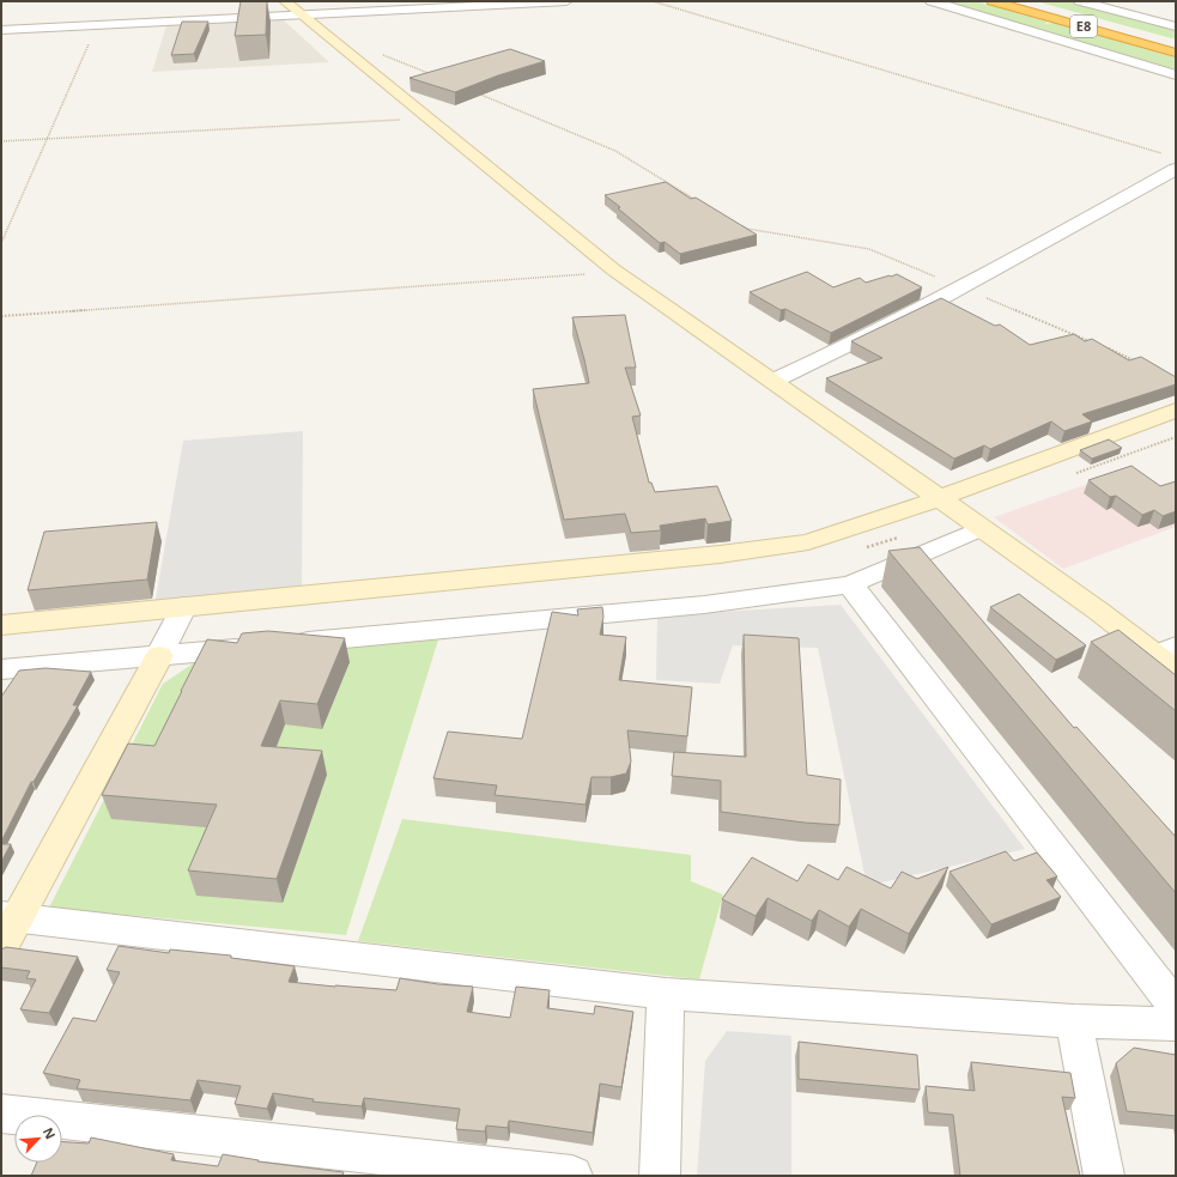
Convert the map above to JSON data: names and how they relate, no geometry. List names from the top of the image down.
{
  "streets": {
    "highway": ["E8"]
  },
  "north": "top right"
}
